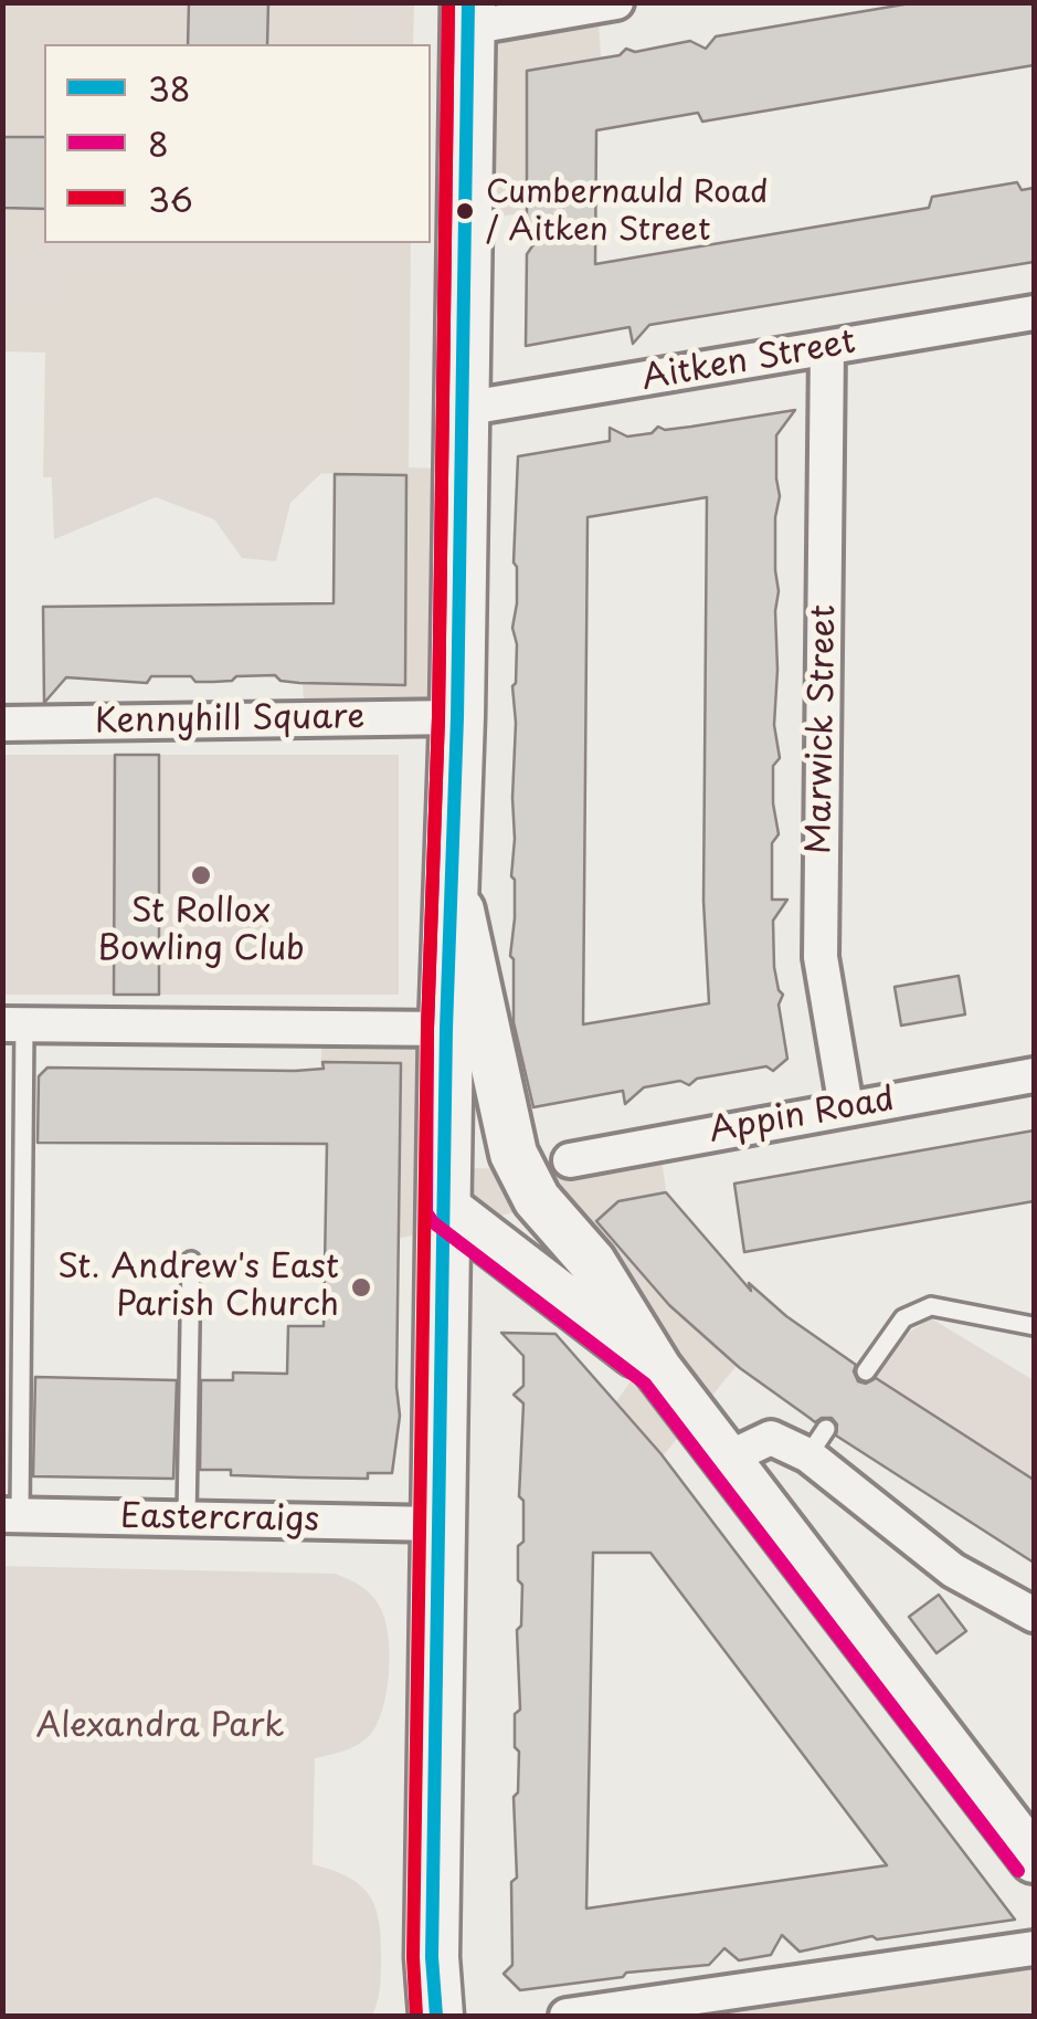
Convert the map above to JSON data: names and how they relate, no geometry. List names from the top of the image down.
{
  "streets": {
    "street": [
      "Aitken Street",
      "Kennyhill Square",
      "Marwick Street",
      "Appin Road",
      "Eastercraigs"
    ]
  },
  "crossings": [
    ["Aitken Street", "Marwick Street"],
    ["Marwick Street", "Appin Road"]
  ],
  "parks": ["Alexandra Park"],
  "places": ["Cumbernauld Road / Aitken Street", "St Rollox Bowling Club", "St. Andrew's East Parish Church"],
  "lines": ["transit line 38", "transit line 8", "transit line 36"],
  "legend": ["38", "8", "36"]
}
